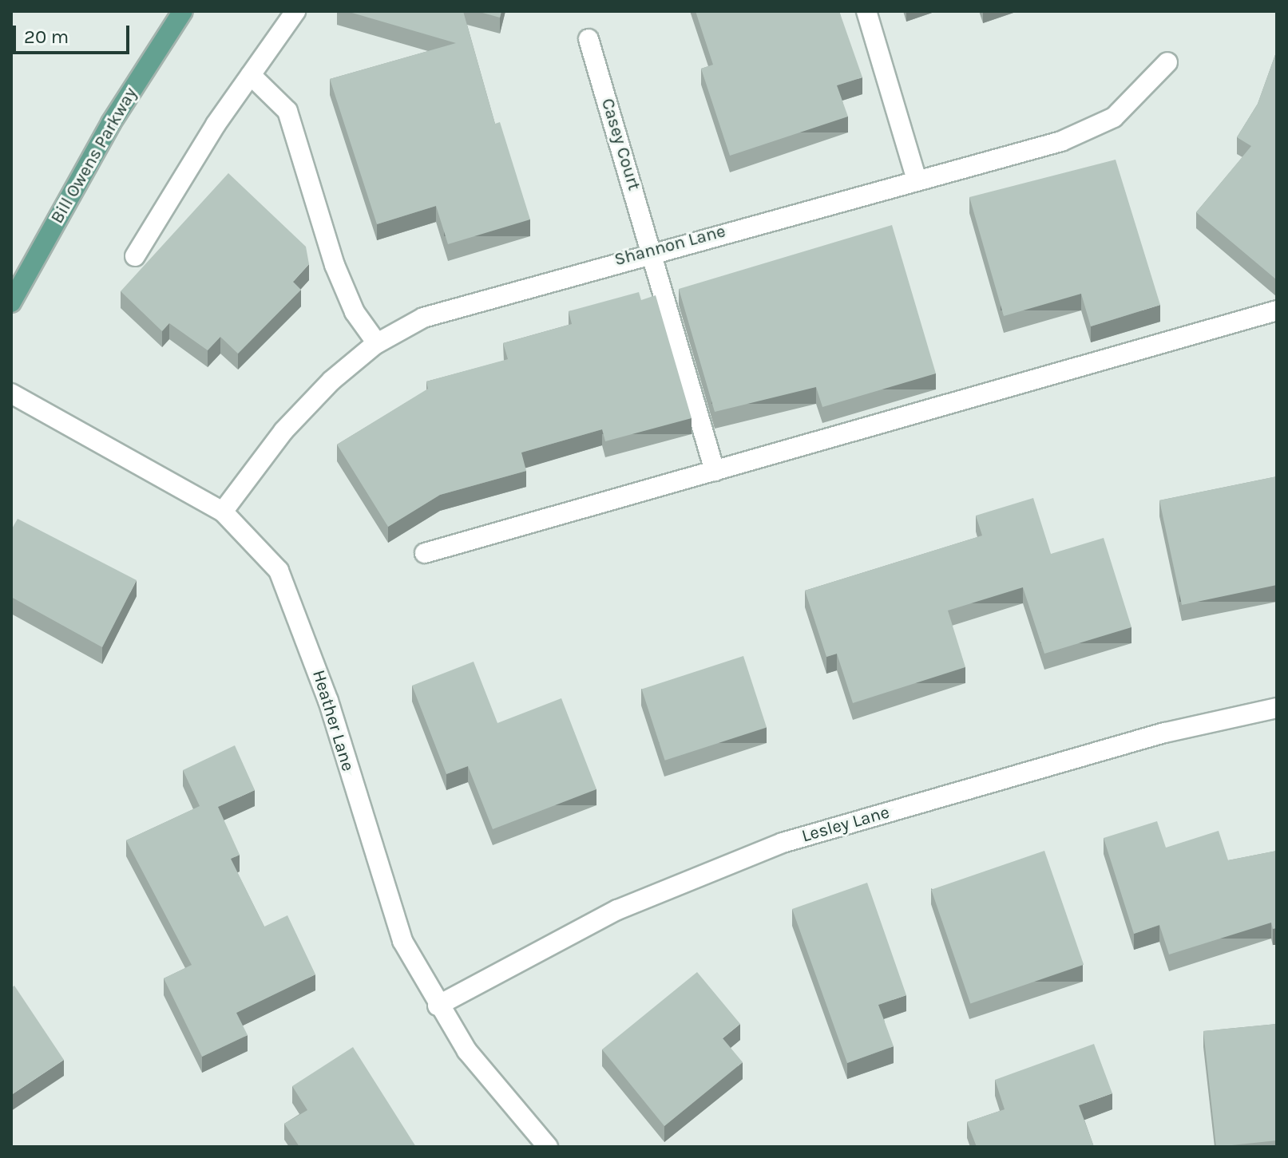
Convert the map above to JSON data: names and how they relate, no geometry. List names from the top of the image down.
{
  "streets": {
    "main road": ["Bill Owens Parkway"],
    "street": [
      "Casey Court",
      "Shannon Lane",
      "Heather Lane",
      "Lesley Lane"
    ]
  },
  "crossings": [
    ["Casey Court", "Shannon Lane"],
    ["Shannon Lane", "Heather Lane"],
    ["Heather Lane", "Lesley Lane"]
  ],
  "scale_bar": "20 m"
}
